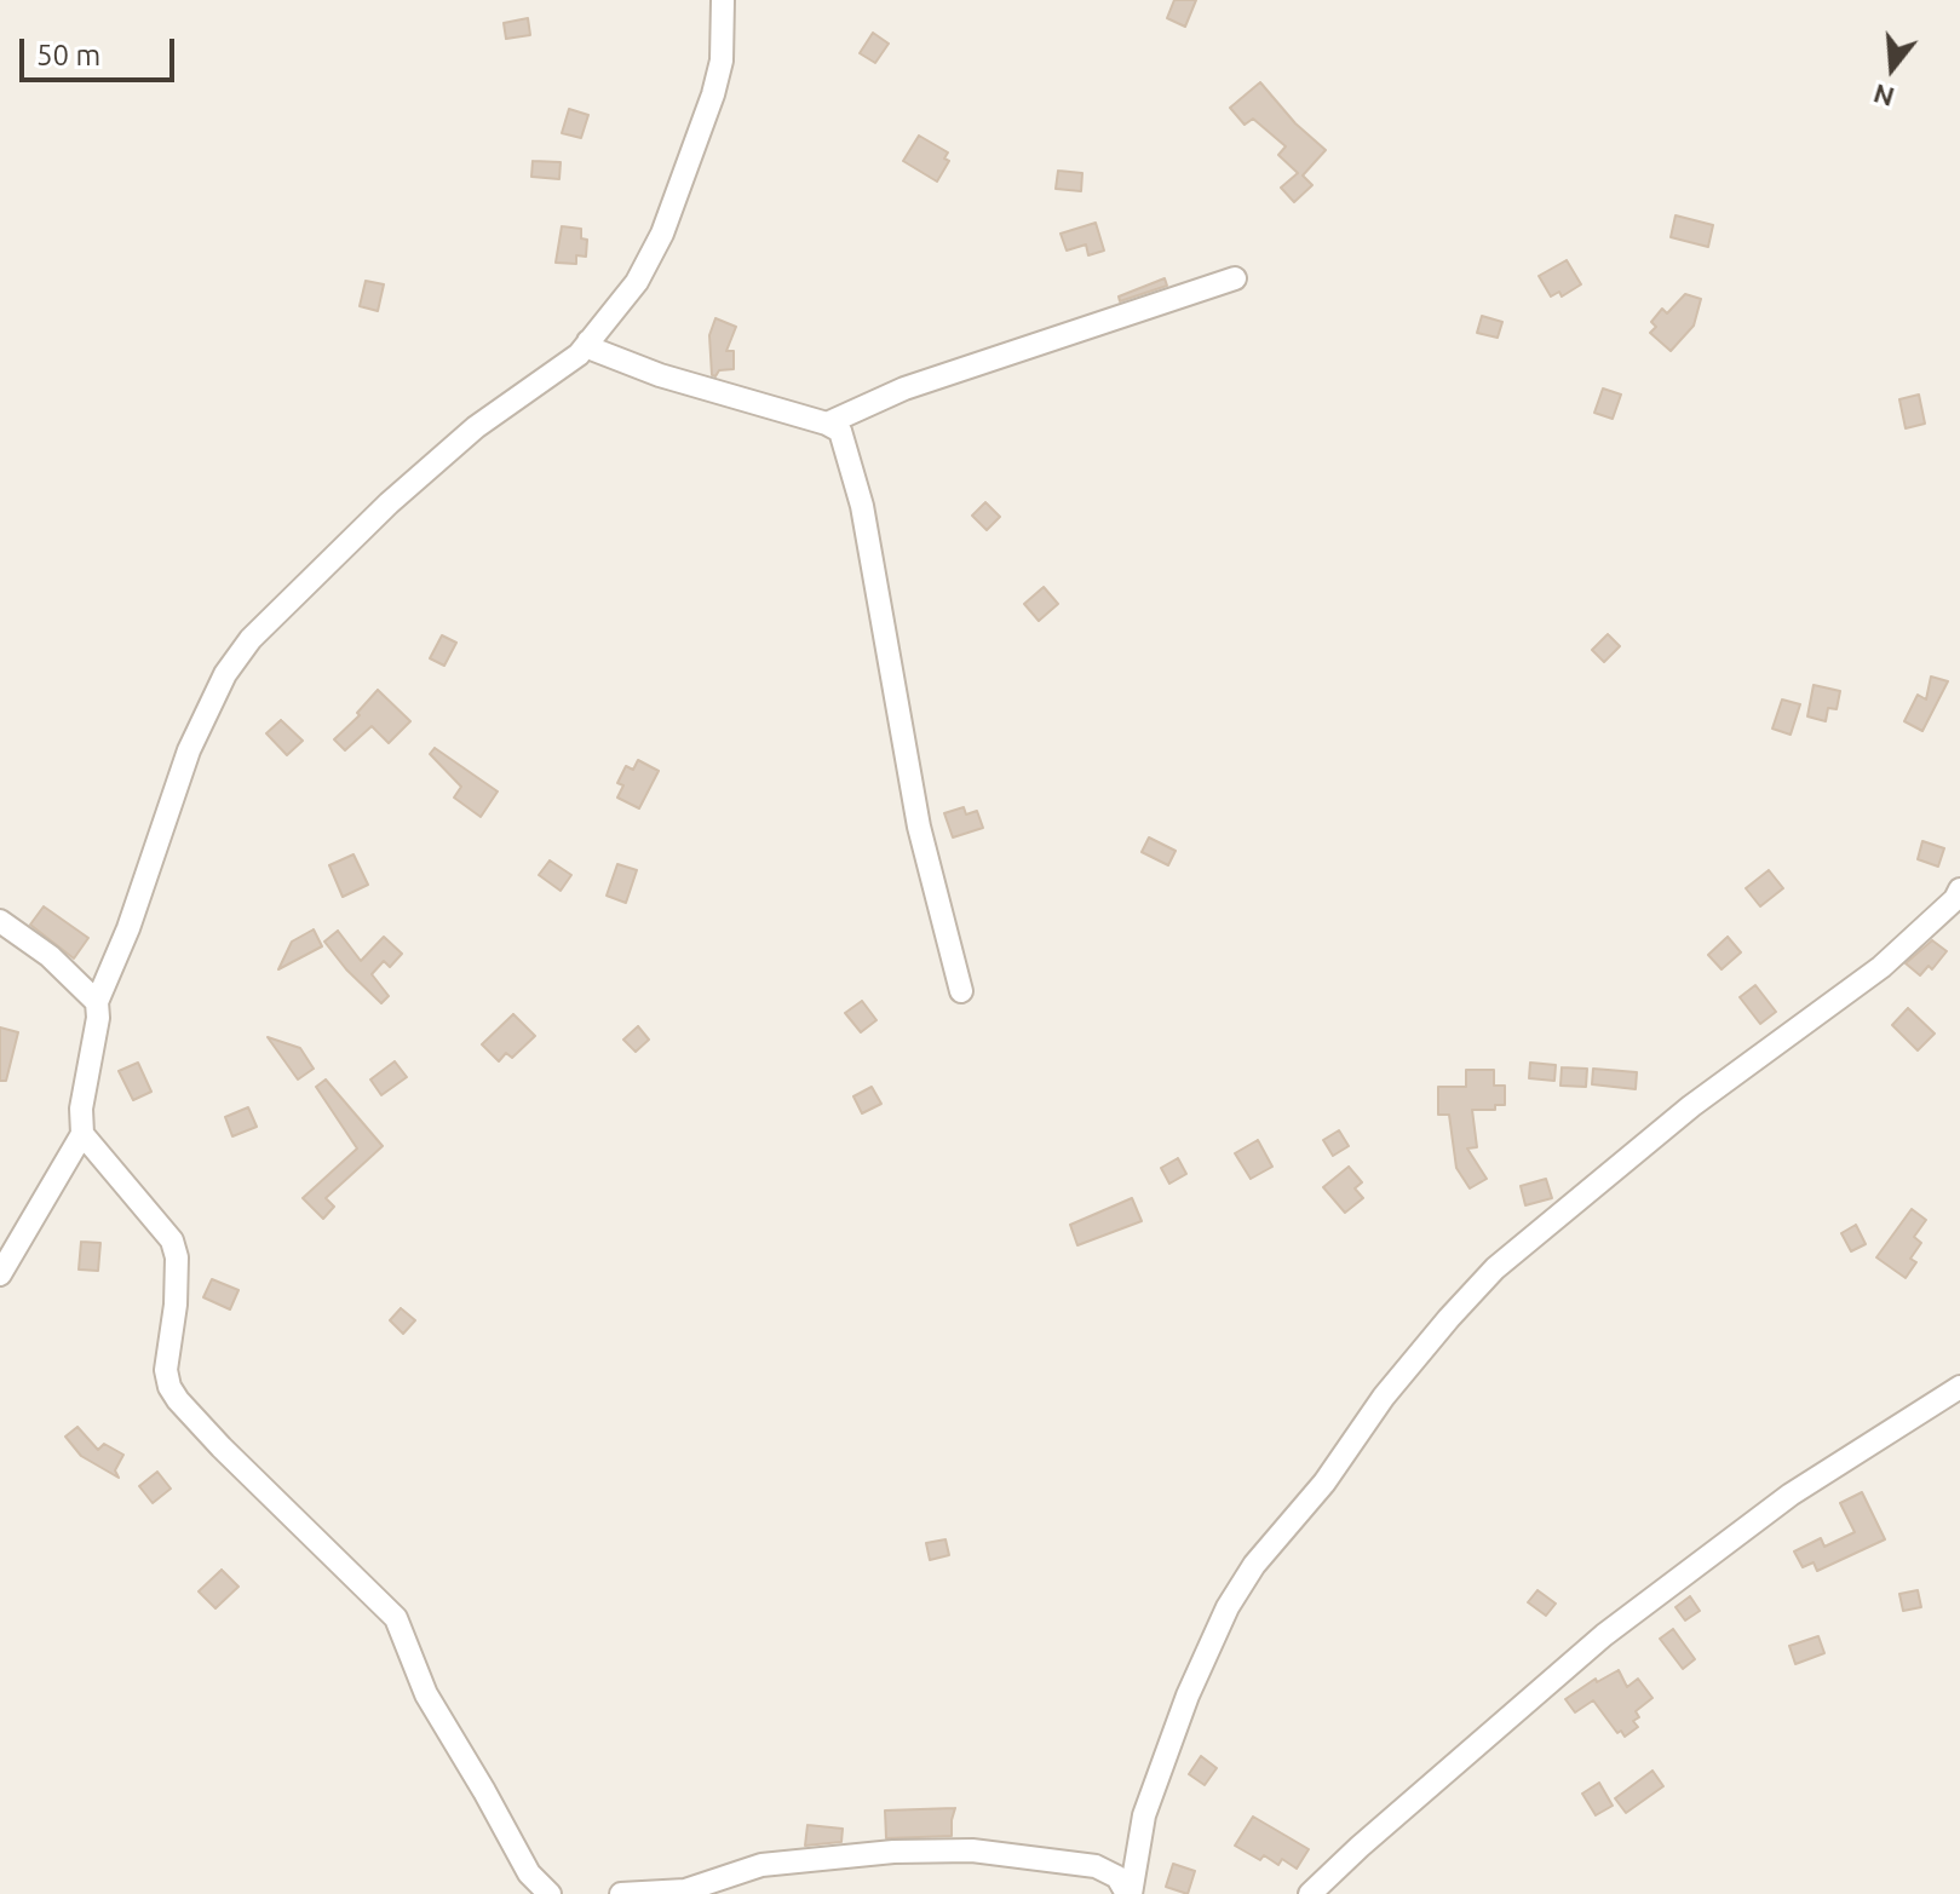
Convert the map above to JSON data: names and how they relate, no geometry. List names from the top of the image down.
{
  "scale_bar": "50 m",
  "north": "bottom"
}
